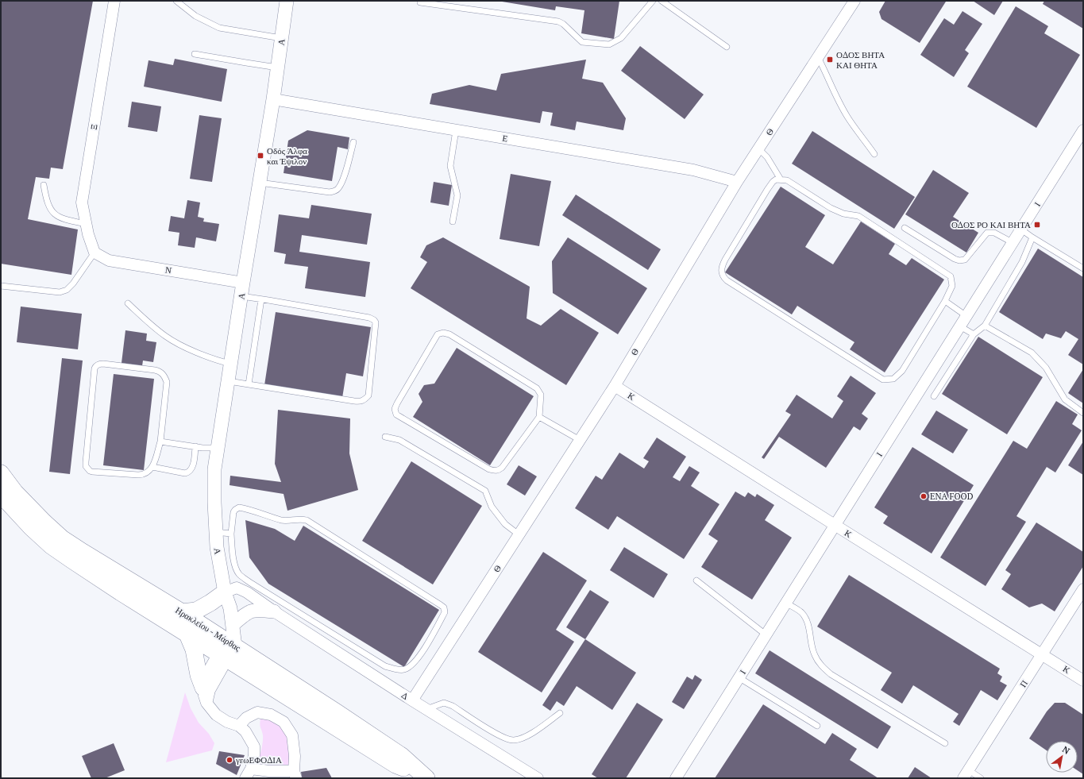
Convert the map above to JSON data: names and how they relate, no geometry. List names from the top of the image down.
{
  "streets": {
    "main road": ["Ηρακλείου - Μάρθας"],
    "street": [
      "Α",
      "Ξ",
      "Θ",
      "Ε",
      "Ι",
      "Ν",
      "Κ",
      "Π",
      "Δ"
    ]
  },
  "crossings": [
    ["Α", "Ε"],
    ["Α", "Ν"],
    ["Α", "Ηρακλείου - Μάρθας"],
    ["Α", "Δ"],
    ["Ξ", "Ν"],
    ["Θ", "Ε"],
    ["Θ", "Κ"],
    ["Θ", "Δ"],
    ["Ι", "Κ"],
    ["Κ", "Π"]
  ],
  "places": {
    "transit": ["ΟΔΟΣ ΒΗΤΑ ΚΑΙ ΘΗΤΑ", "Οδός Άλφα και Έψιλον", "ΟΔΟΣ ΡΟ ΚΑΙ ΒΗΤΑ"],
    "other": ["ENA FOOD", "γεωΕΦΟΔΙΑ"]
  },
  "north": "top right"
}
